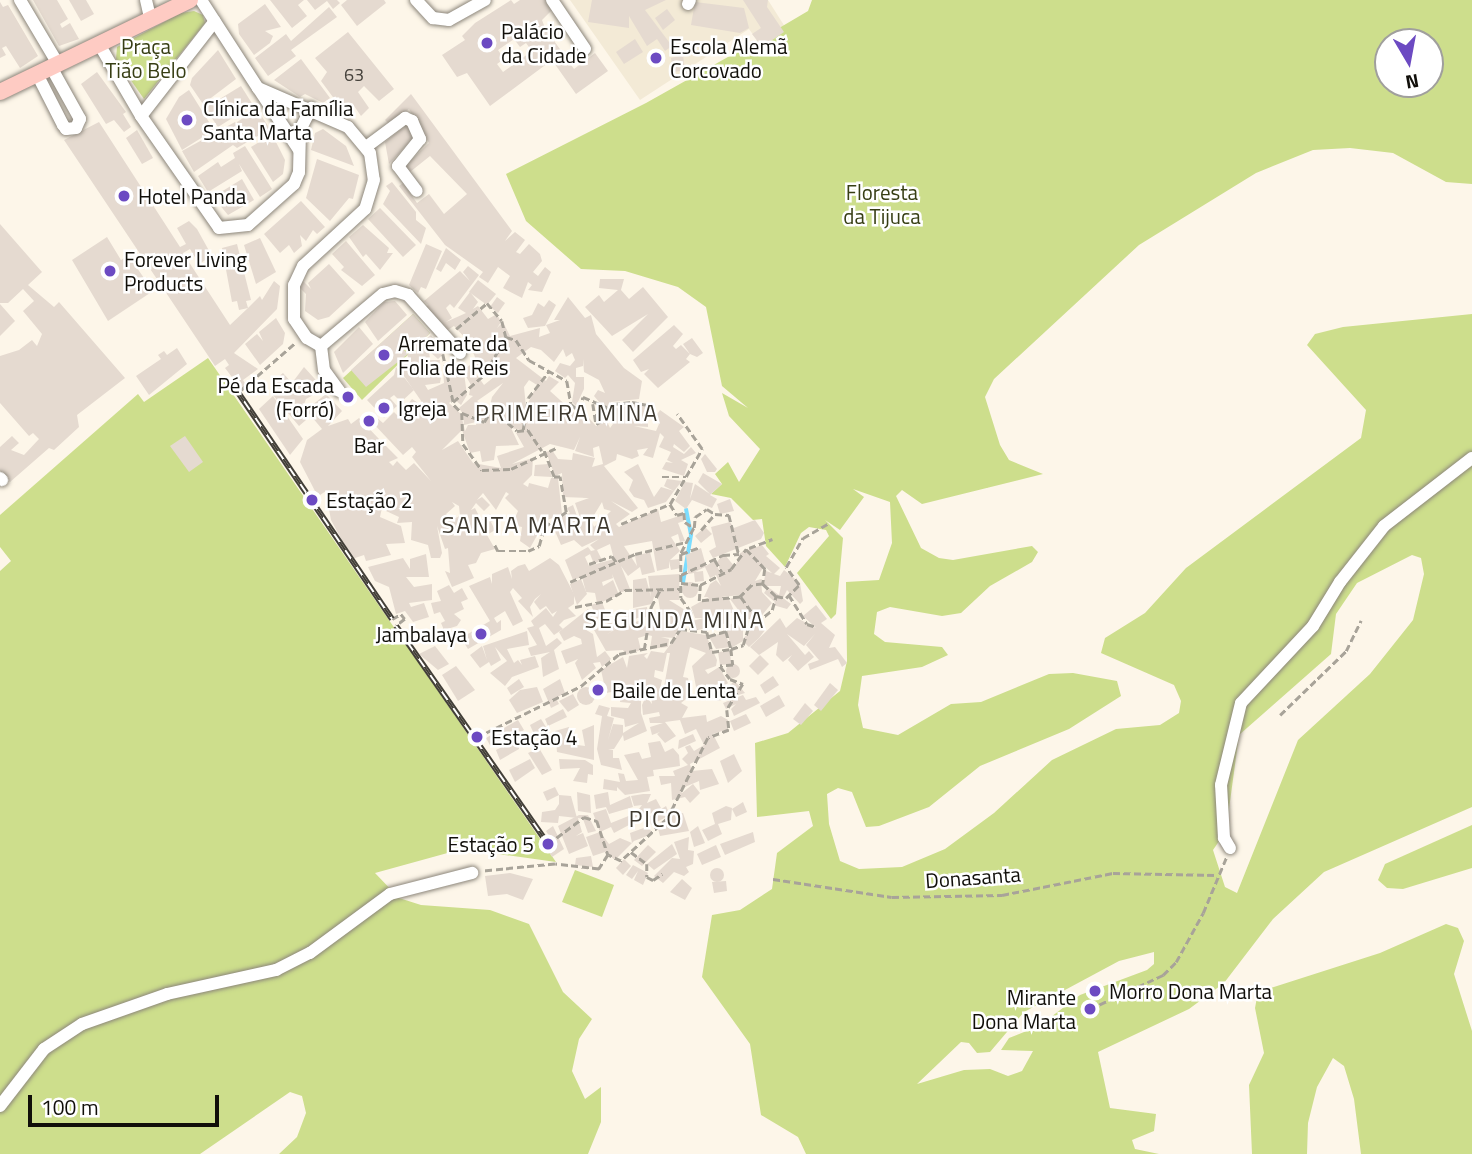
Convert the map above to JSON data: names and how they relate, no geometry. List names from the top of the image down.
{
  "streets": {
    "path": ["Donasanta"]
  },
  "districts": [
    "PRIMEIRA MINA",
    "SANTA MARTA",
    "SEGUNDA MINA",
    "PICO"
  ],
  "parks": ["Praça Tião Belo", "Floresta da Tijuca"],
  "places": [
    "Palácio da Cidade",
    "Escola Alemã Corcovado",
    "Clínica da Família Santa Marta",
    "Hotel Panda",
    "Forever Living Products",
    "Arremate da Folia de Reis",
    "Pé da Escada (Forró)",
    "Igreja",
    "Bar",
    "Estação 2",
    "Jambalaya",
    "Baile de Lenta",
    "Estação 4",
    "Estação 5",
    "Morro Dona Marta",
    "Mirante Dona Marta"
  ],
  "house_numbers": ["63"],
  "scale_bar": "100 m",
  "north": "bottom"
}
